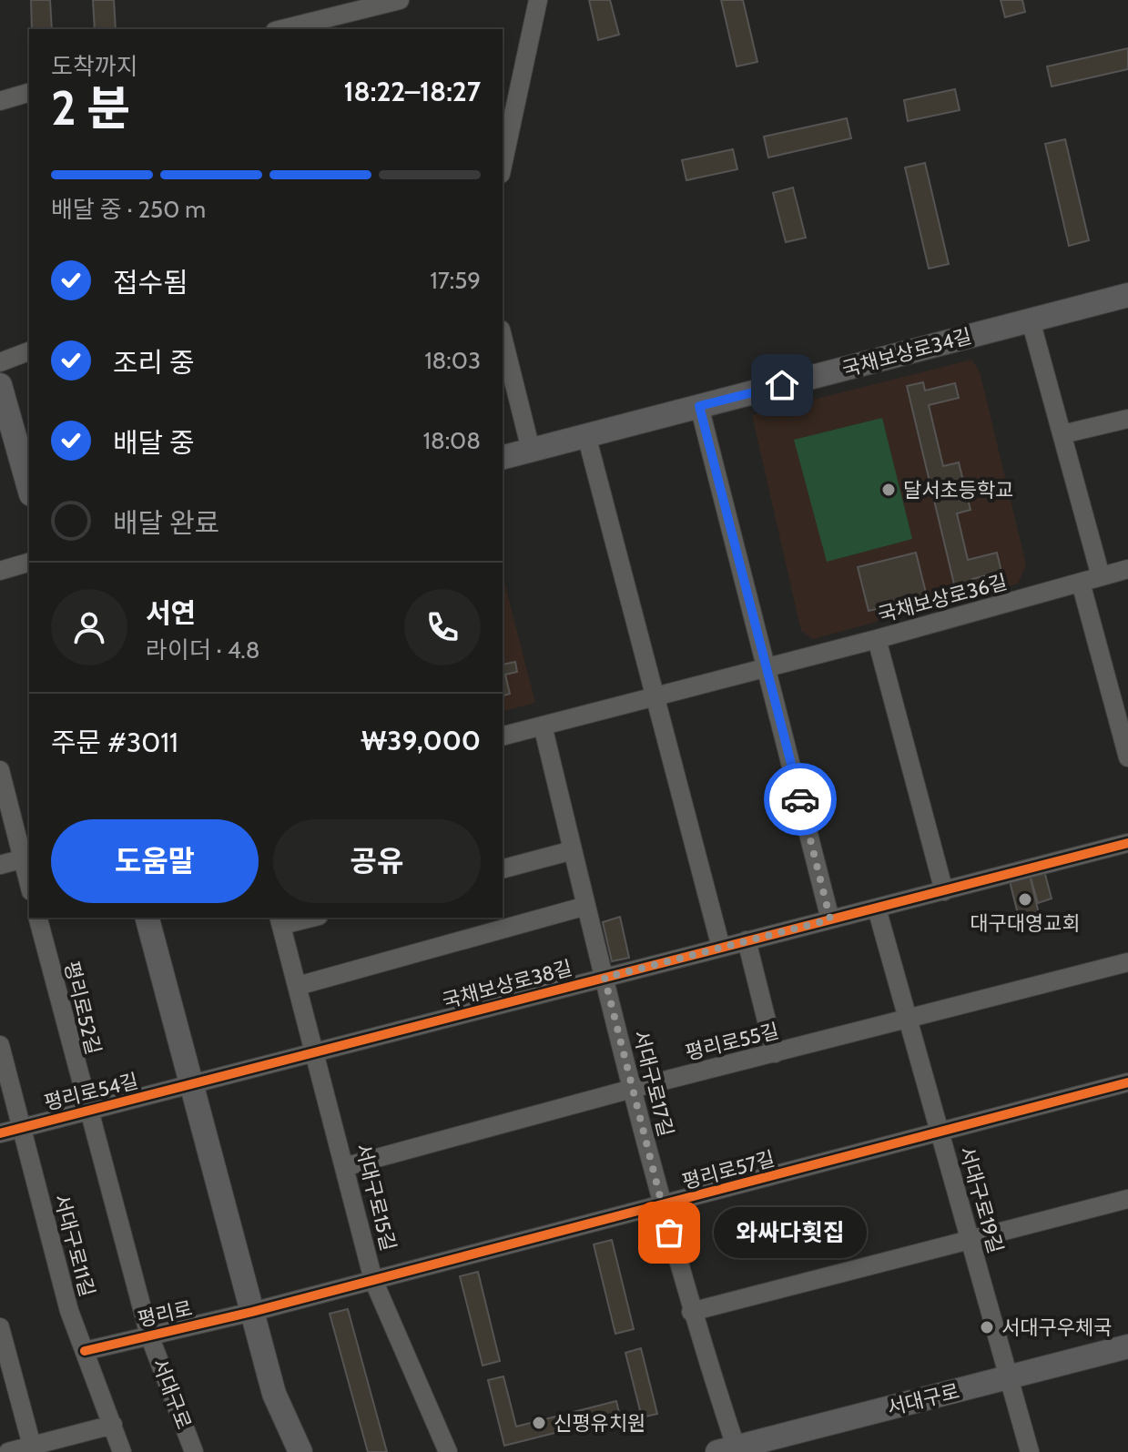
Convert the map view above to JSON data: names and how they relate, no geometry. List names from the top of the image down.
{
  "streets": {
    "main road": ["국채보상로34길", "서대구로"],
    "street": [
      "국채보상로36길",
      "국채보상로38길",
      "평리로52길",
      "평리로55길",
      "서대구로17길",
      "평리로54길",
      "평리로57길",
      "서대구로15길",
      "서대구로19길",
      "서대구로11길",
      "평리로"
    ]
  },
  "crossings": [
    ["국채보상로36길", "서대구로17길"],
    ["국채보상로38길", "서대구로17길"],
    ["국채보상로38길", "평리로54길"],
    ["국채보상로38길", "서대구로15길"],
    ["국채보상로38길", "서대구로19길"],
    ["평리로52길", "평리로54길"],
    ["평리로55길", "서대구로17길"],
    ["평리로55길", "서대구로15길"],
    ["평리로55길", "서대구로19길"],
    ["서대구로17길", "평리로57길"],
    ["서대구로17길", "서대구로"],
    ["평리로54길", "서대구로11길"],
    ["평리로54길", "평리로"],
    ["평리로54길", "서대구로"],
    ["평리로57길", "서대구로15길"],
    ["평리로57길", "서대구로19길"],
    ["평리로57길", "평리로"],
    ["서대구로19길", "서대구로"],
    ["서대구로11길", "평리로"],
    ["평리로", "서대구로"]
  ],
  "places": [
    "달서초등학교",
    "대구대영교회",
    "와싸다횟집",
    "서대구우체국",
    "신평유치원"
  ],
  "page": {
    "heading": ["2 분", "도착까지", "18:22–18:27"],
    "panel": [
      "서연",
      "라이더 · 4.8",
      "주문 #3011",
      "₩39,000"
    ],
    "bar": "배달 중 · 250 m",
    "list": [
      ["접수됨", "17:59"],
      ["조리 중", "18:03"],
      ["배달 중", "18:08"],
      "배달 완료"
    ],
    "buttons": ["도움말", "공유"],
    "bubble": "와싸다횟집"
  }
}
